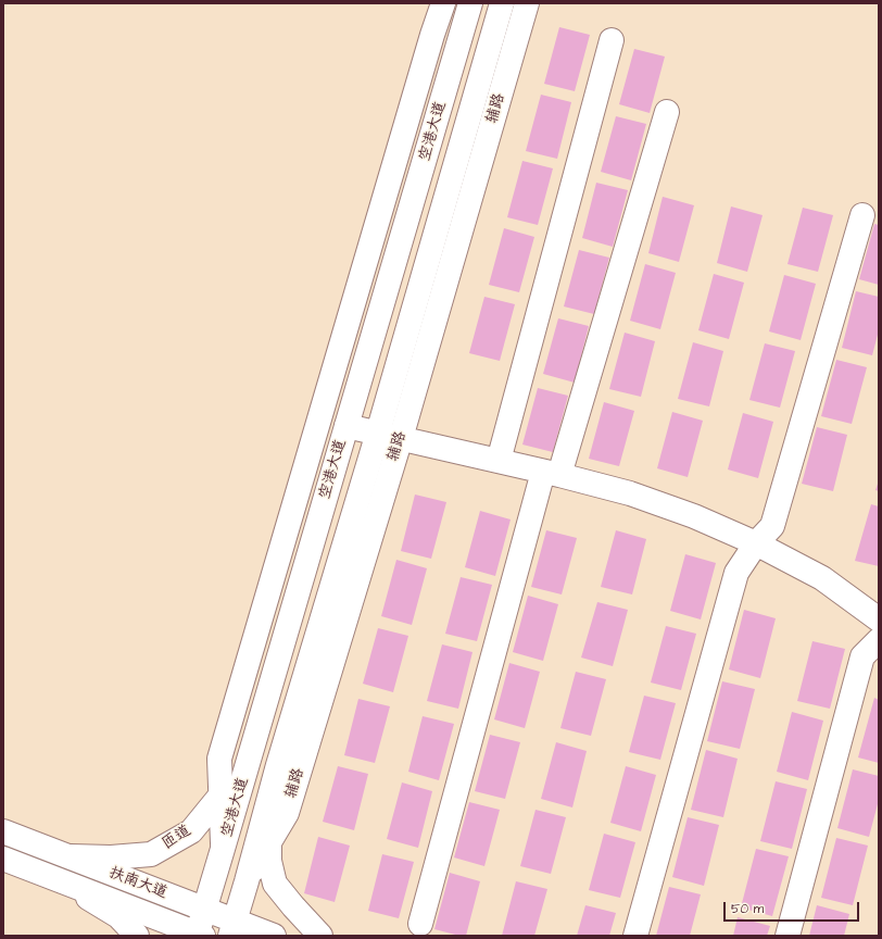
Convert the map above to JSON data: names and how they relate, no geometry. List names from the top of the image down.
{
  "streets": {
    "street": [
      "辅路",
      "空港大道",
      "匝道",
      "扶南大道"
    ]
  },
  "crossings": [
    ["辅路", "空港大道"],
    ["空港大道", "匝道"],
    ["空港大道", "扶南大道"],
    ["匝道", "扶南大道"]
  ],
  "scale_bar": "50 m"
}
